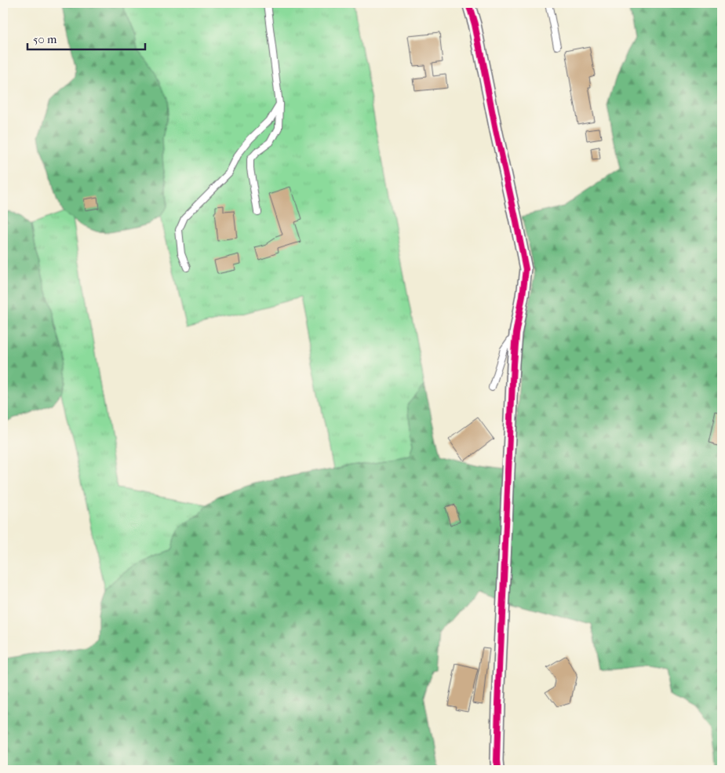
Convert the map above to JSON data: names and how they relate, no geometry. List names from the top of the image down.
{
  "scale_bar": "50 m"
}
